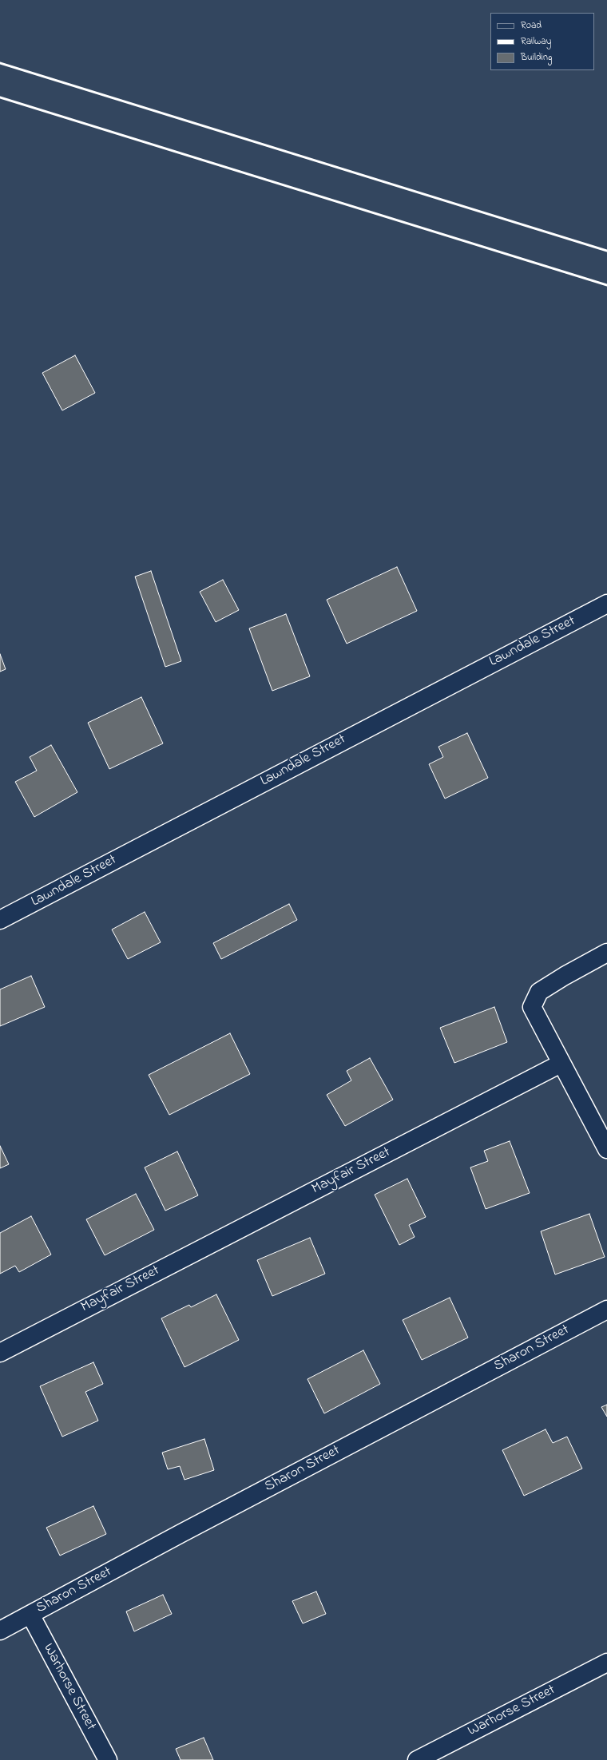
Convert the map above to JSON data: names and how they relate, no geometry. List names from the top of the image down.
{
  "streets": {
    "street": [
      "Lawndale Street",
      "Mayfair Street",
      "Sharon Street",
      "Warhorse Street"
    ]
  },
  "crossings": [
    ["Sharon Street", "Warhorse Street"]
  ],
  "legend": ["Road", "Railway", "Building"]
}
